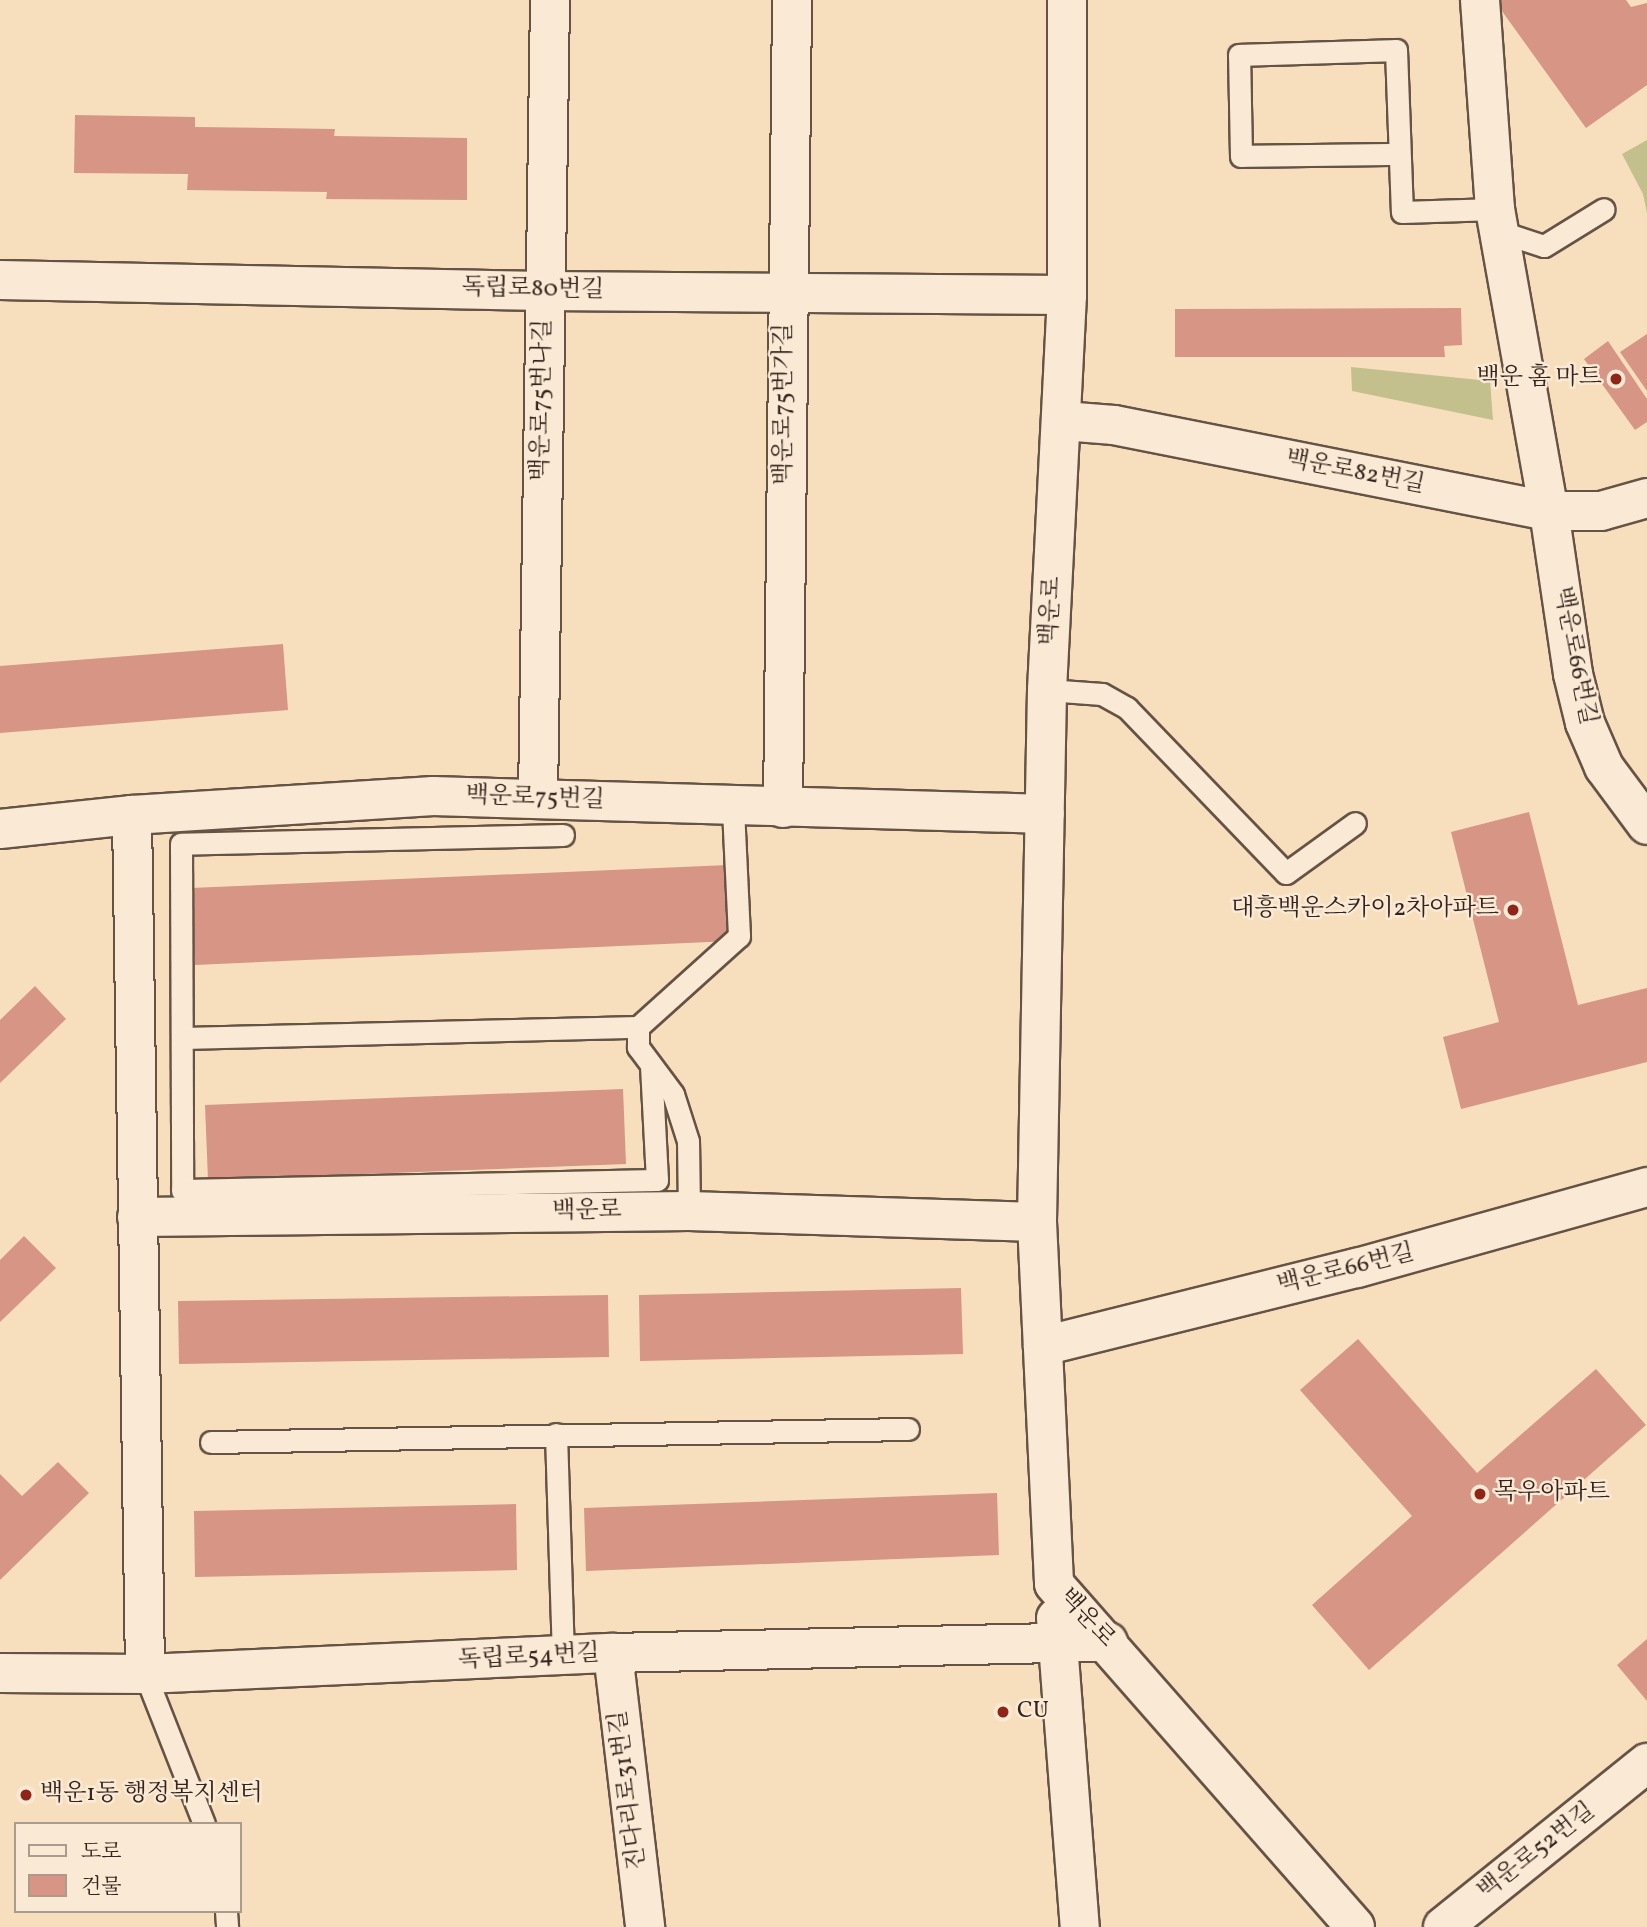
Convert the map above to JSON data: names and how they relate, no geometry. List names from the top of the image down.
{
  "streets": {
    "street": [
      "독립로80번길",
      "백운로75번나길",
      "백운로75번가길",
      "백운로82번길",
      "백운로",
      "백운로66번길",
      "백운로75번길",
      "독립로54번길",
      "진다리로31번길",
      "백운로52번길"
    ]
  },
  "crossings": [
    ["독립로80번길", "백운로75번나길"],
    ["독립로80번길", "백운로75번가길"],
    ["독립로80번길", "백운로"],
    ["백운로75번나길", "백운로75번길"],
    ["백운로75번가길", "백운로75번길"],
    ["백운로82번길", "백운로"],
    ["백운로82번길", "백운로66번길"],
    ["백운로", "백운로66번길"],
    ["백운로", "백운로75번길"],
    ["백운로", "독립로54번길"],
    ["독립로54번길", "진다리로31번길"]
  ],
  "places": [
    "백운 홈 마트",
    "대흥백운스카이2차아파트",
    "목우아파트",
    "CU",
    "백운1동 행정복지센터"
  ],
  "legend": ["도로", "건물"]
}
